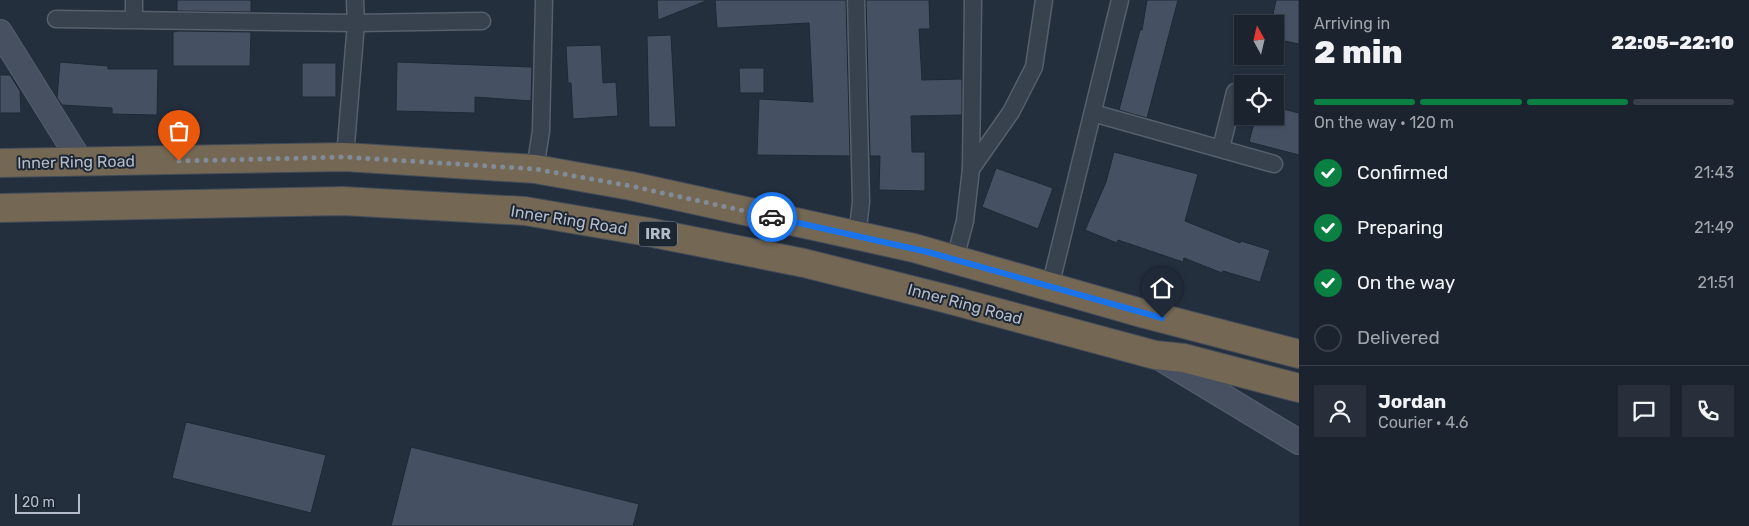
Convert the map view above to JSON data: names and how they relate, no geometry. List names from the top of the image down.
{
  "streets": {
    "highway": ["Inner Ring Road", "IRR"]
  },
  "scale_bar": "20 m",
  "north": "top",
  "page": {
    "heading": ["2 min", "Arriving in", "22:05–22:10"],
    "panel": ["Jordan", "Courier · 4.6"],
    "bar": "On the way · 120 m",
    "list": [
      ["Confirmed", "21:43"],
      ["Preparing", "21:49"],
      ["On the way", "21:51"],
      "Delivered"
    ],
    "scale": "20 m"
  }
}
